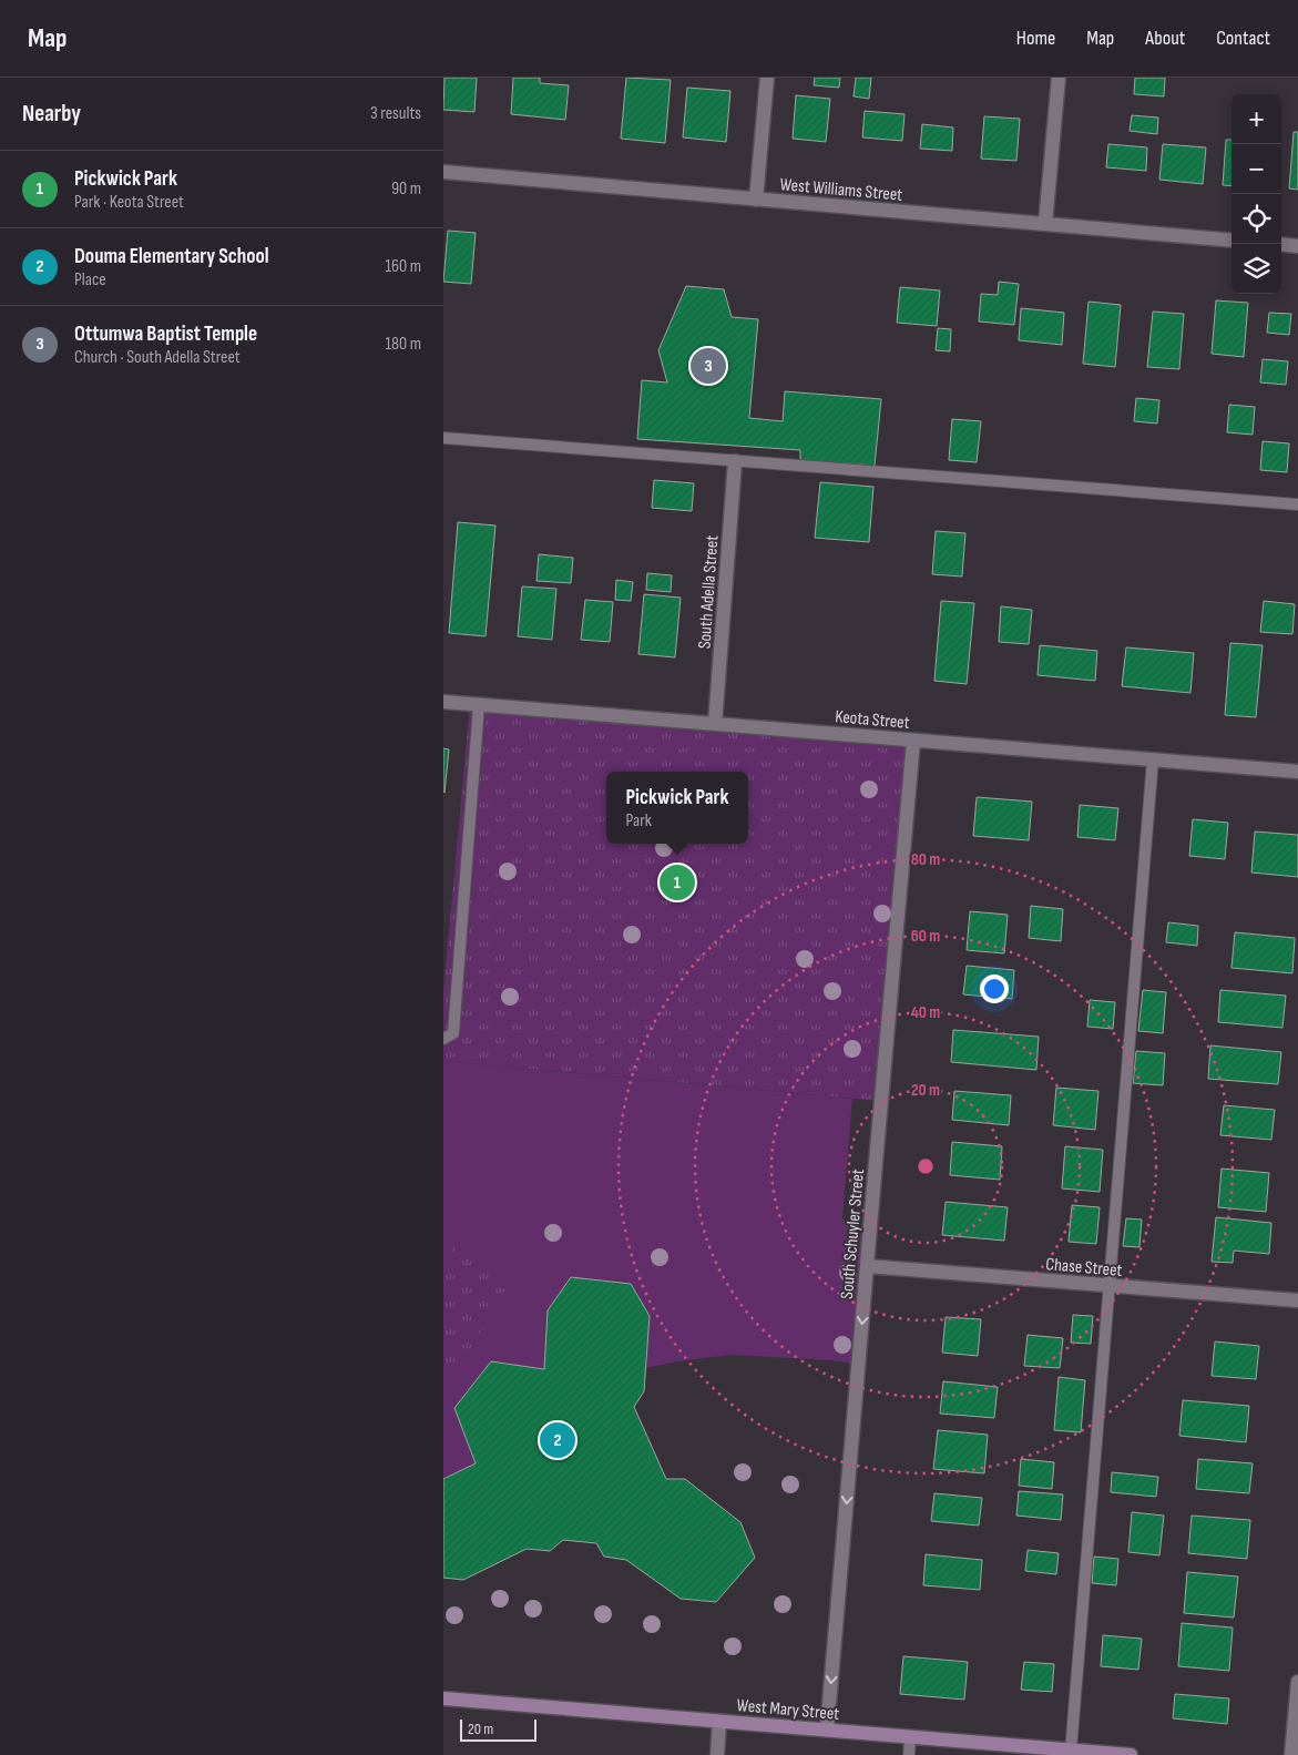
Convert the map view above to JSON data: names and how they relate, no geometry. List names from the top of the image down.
{
  "streets": {
    "main road": ["West Mary Street"],
    "street": [
      "West Williams Street",
      "South Adella Street",
      "Keota Street",
      "South Schuyler Street",
      "Chase Street"
    ]
  },
  "crossings": [
    ["South Adella Street", "Keota Street"],
    ["Keota Street", "South Schuyler Street"],
    ["South Schuyler Street", "Chase Street"],
    ["South Schuyler Street", "West Mary Street"]
  ],
  "one_way": ["South Schuyler Street"],
  "scale_bar": "20 m",
  "page": {
    "header": "Map",
    "nav": [
      "Home",
      "Map",
      "About",
      "Contact"
    ],
    "heading": ["Nearby", "3 results"],
    "map_buttons": ["+", "−"],
    "list": [
      {
        "mark": "1",
        "name": "Pickwick Park",
        "note": "Park · Keota Street",
        "value": "90 m"
      },
      {
        "mark": "2",
        "name": "Douma Elementary School",
        "note": "Place",
        "value": "160 m"
      },
      {
        "mark": "3",
        "name": "Ottumwa Baptist Temple",
        "note": "Church · South Adella Street",
        "value": "180 m"
      }
    ],
    "pins": ["3", "1", "2"],
    "popup": ["Pickwick Park", "Park"],
    "scale": "20 m"
  },
  "rings": [
    "80 m",
    "60 m",
    "40 m",
    "20 m"
  ]
}
